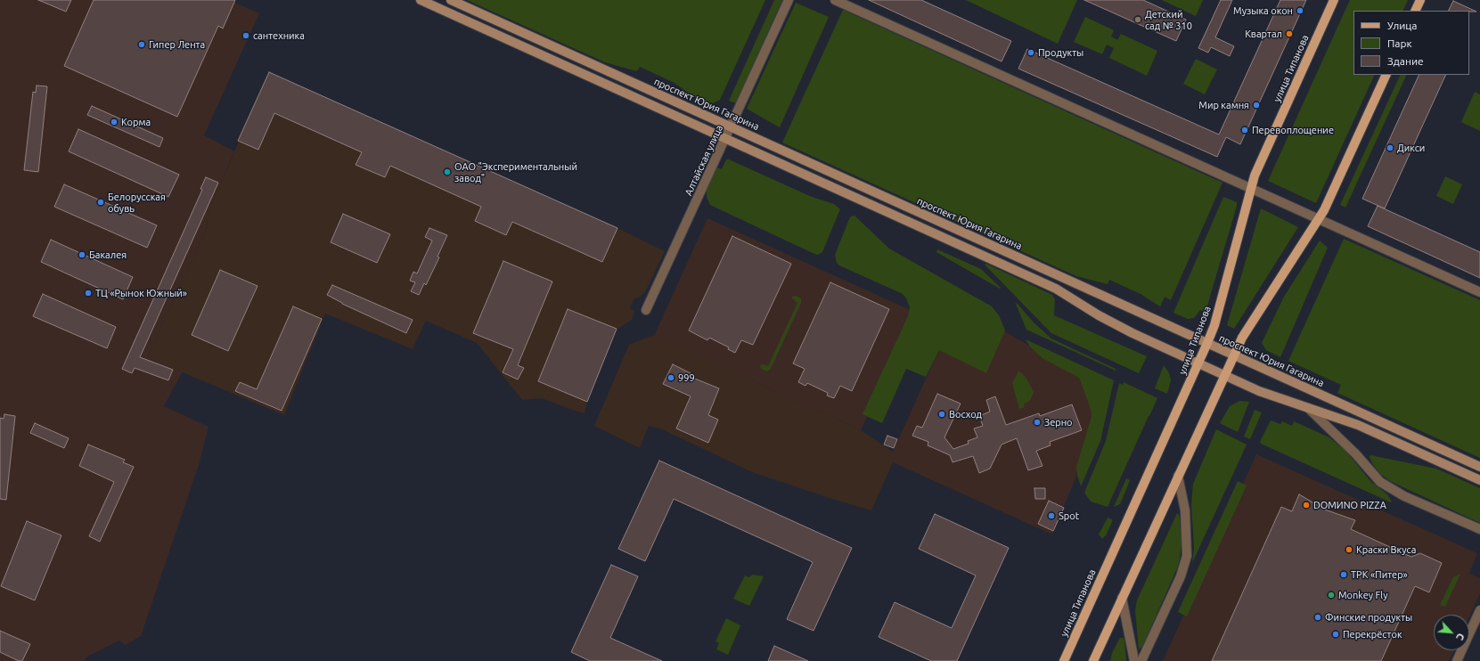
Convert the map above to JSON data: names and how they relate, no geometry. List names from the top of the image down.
{
  "streets": {
    "main road": ["улица Типанова", "проспект Юрия Гагарина"],
    "street": ["Алтайская улица"]
  },
  "crossings": [
    ["улица Типанова", "проспект Юрия Гагарина"],
    ["проспект Юрия Гагарина", "Алтайская улица"]
  ],
  "places": [
    "Музыка окон",
    "Детский сад № 310",
    "Квартал",
    "сантехника",
    "Гипер Лента",
    "Продукты",
    "Мир камня",
    "Корма",
    "Перевоплощение",
    "Дикси",
    "ОАО \"Экспериментальный завод\"",
    "Белорусская обувь",
    "Бакалея",
    "ТЦ «Рынок Южный»",
    "999",
    "Восход",
    "Зерно",
    "DOMИNO PIZZA",
    "Spot",
    "Краски Вкуса",
    "ТРК «Питер»",
    "Monkey Fly",
    "Финские продукты",
    "Перекрёсток"
  ],
  "legend": ["Улица", "Парк", "Здание"],
  "north": "bottom right"
}
